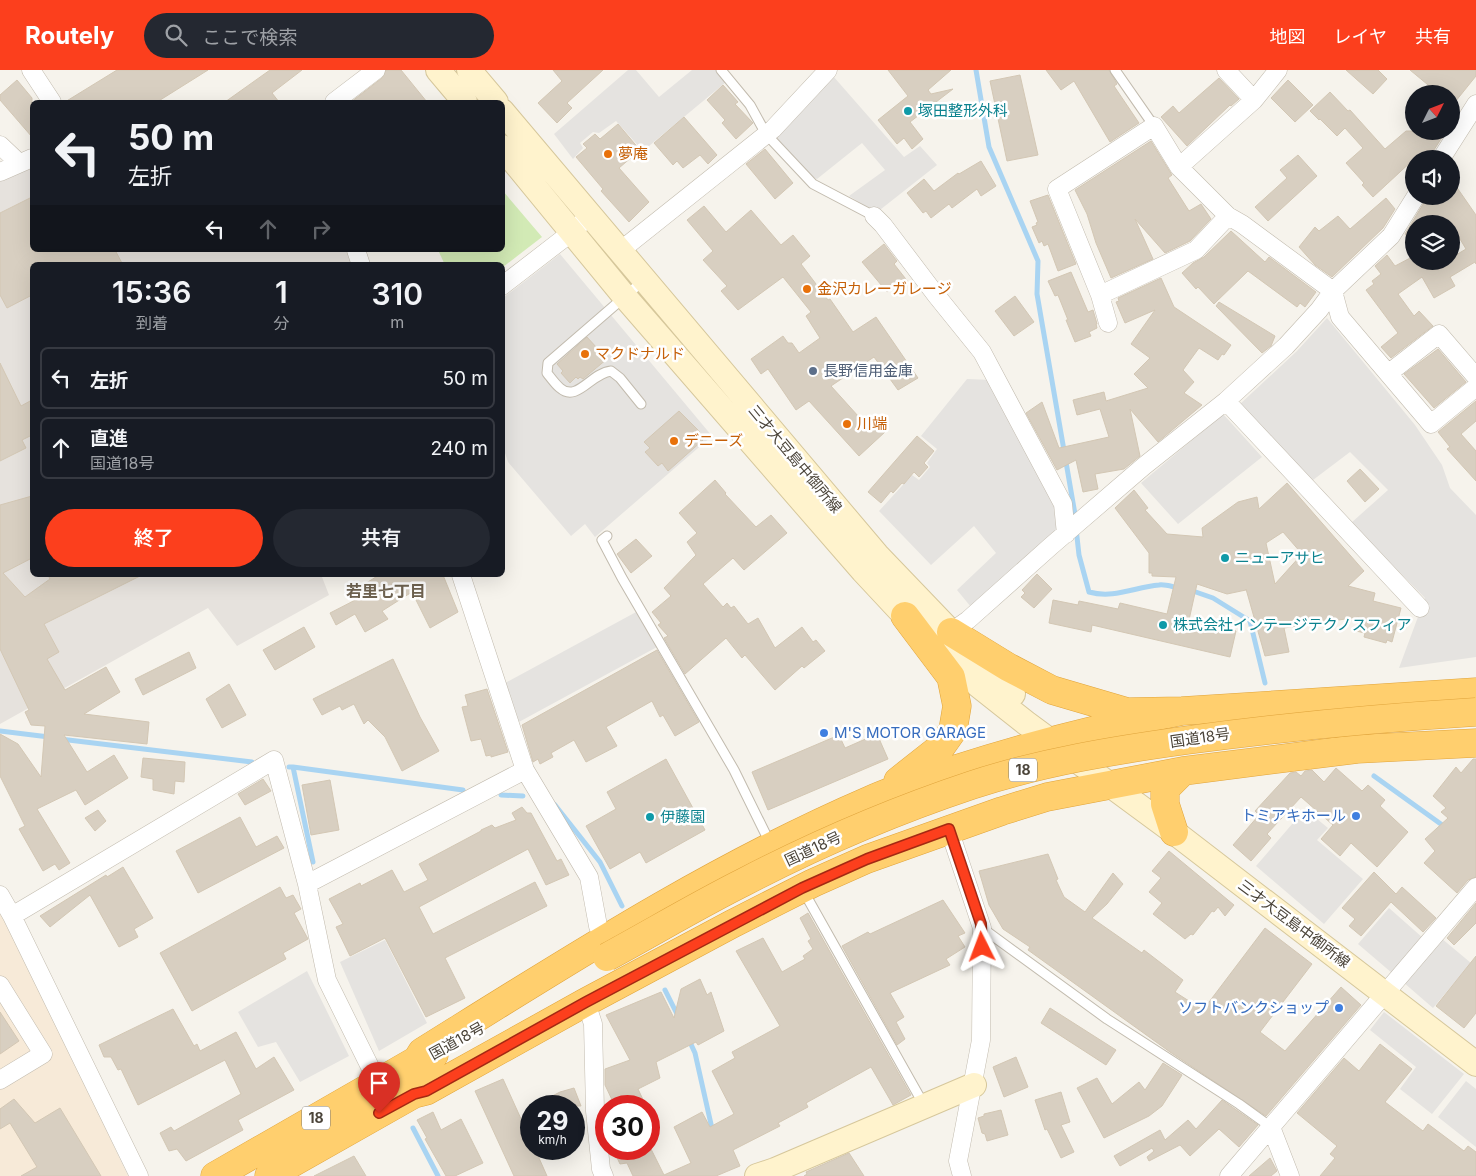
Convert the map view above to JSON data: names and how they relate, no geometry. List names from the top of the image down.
{
  "streets": {
    "highway": ["国道18号", "18"],
    "main road": ["三才大豆島中御所線"]
  },
  "crossings": [
    ["三才大豆島中御所線", "18"],
    ["国道18号", "18"]
  ],
  "districts": ["若里七丁目"],
  "places": [
    "塚田整形外科",
    "夢庵",
    "金沢カレーガレージ",
    "マクドナルド",
    "長野信用金庫",
    "川端",
    "デニーズ",
    "ニューアサヒ",
    "株式会社インテージテクノスフィア",
    "M'S MOTOR GARAGE",
    "トミアキホール",
    "伊藤園",
    "ソフトバンクショップ"
  ],
  "north": "top right",
  "page": {
    "header": "Routely",
    "search": "ここで検索",
    "nav": ["地図", "レイヤ", "共有"],
    "turn": ["50 m", "左折"],
    "eta": [
      "15:36",
      "到着",
      "1",
      "分",
      "310",
      "m"
    ],
    "list": [
      {
        "name": "左折",
        "value": "50 m"
      },
      {
        "name": "直進",
        "note": "国道18号",
        "value": "240 m"
      }
    ],
    "buttons": ["終了", "共有"],
    "speed": "29 km/h",
    "limit": "30"
  }
}
